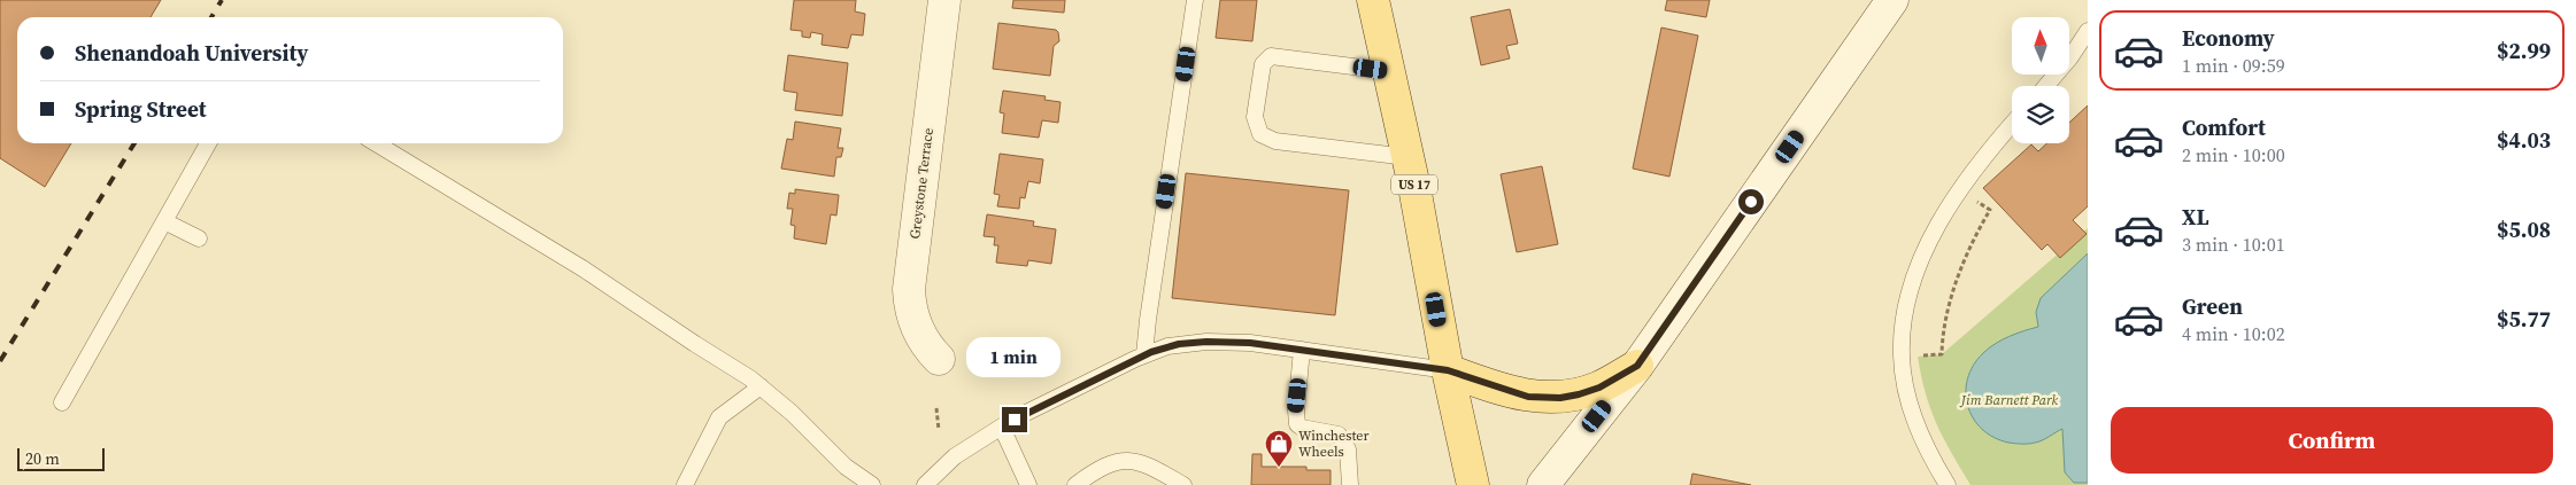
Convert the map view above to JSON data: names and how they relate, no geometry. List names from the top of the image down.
{
  "streets": {
    "main road": ["Greystone Terrace", "US 17"]
  },
  "parks": ["Jim Barnett Park"],
  "places": {
    "shop": ["Winchester Wheels"]
  },
  "scale_bar": "20 m",
  "north": "top",
  "page": {
    "list": [
      {
        "name": "Economy",
        "note": "1 min · 09:59",
        "value": "$2.99"
      },
      {
        "name": "Comfort",
        "note": "2 min · 10:00",
        "value": "$4.03"
      },
      {
        "name": "XL",
        "note": "3 min · 10:01",
        "value": "$5.08"
      },
      {
        "name": "Green",
        "note": "4 min · 10:02",
        "value": "$5.77"
      }
    ],
    "banner": ["Shenandoah University", "Spring Street"],
    "bubble": "1 min",
    "buttons": "Confirm",
    "scale": "20 m"
  }
}
